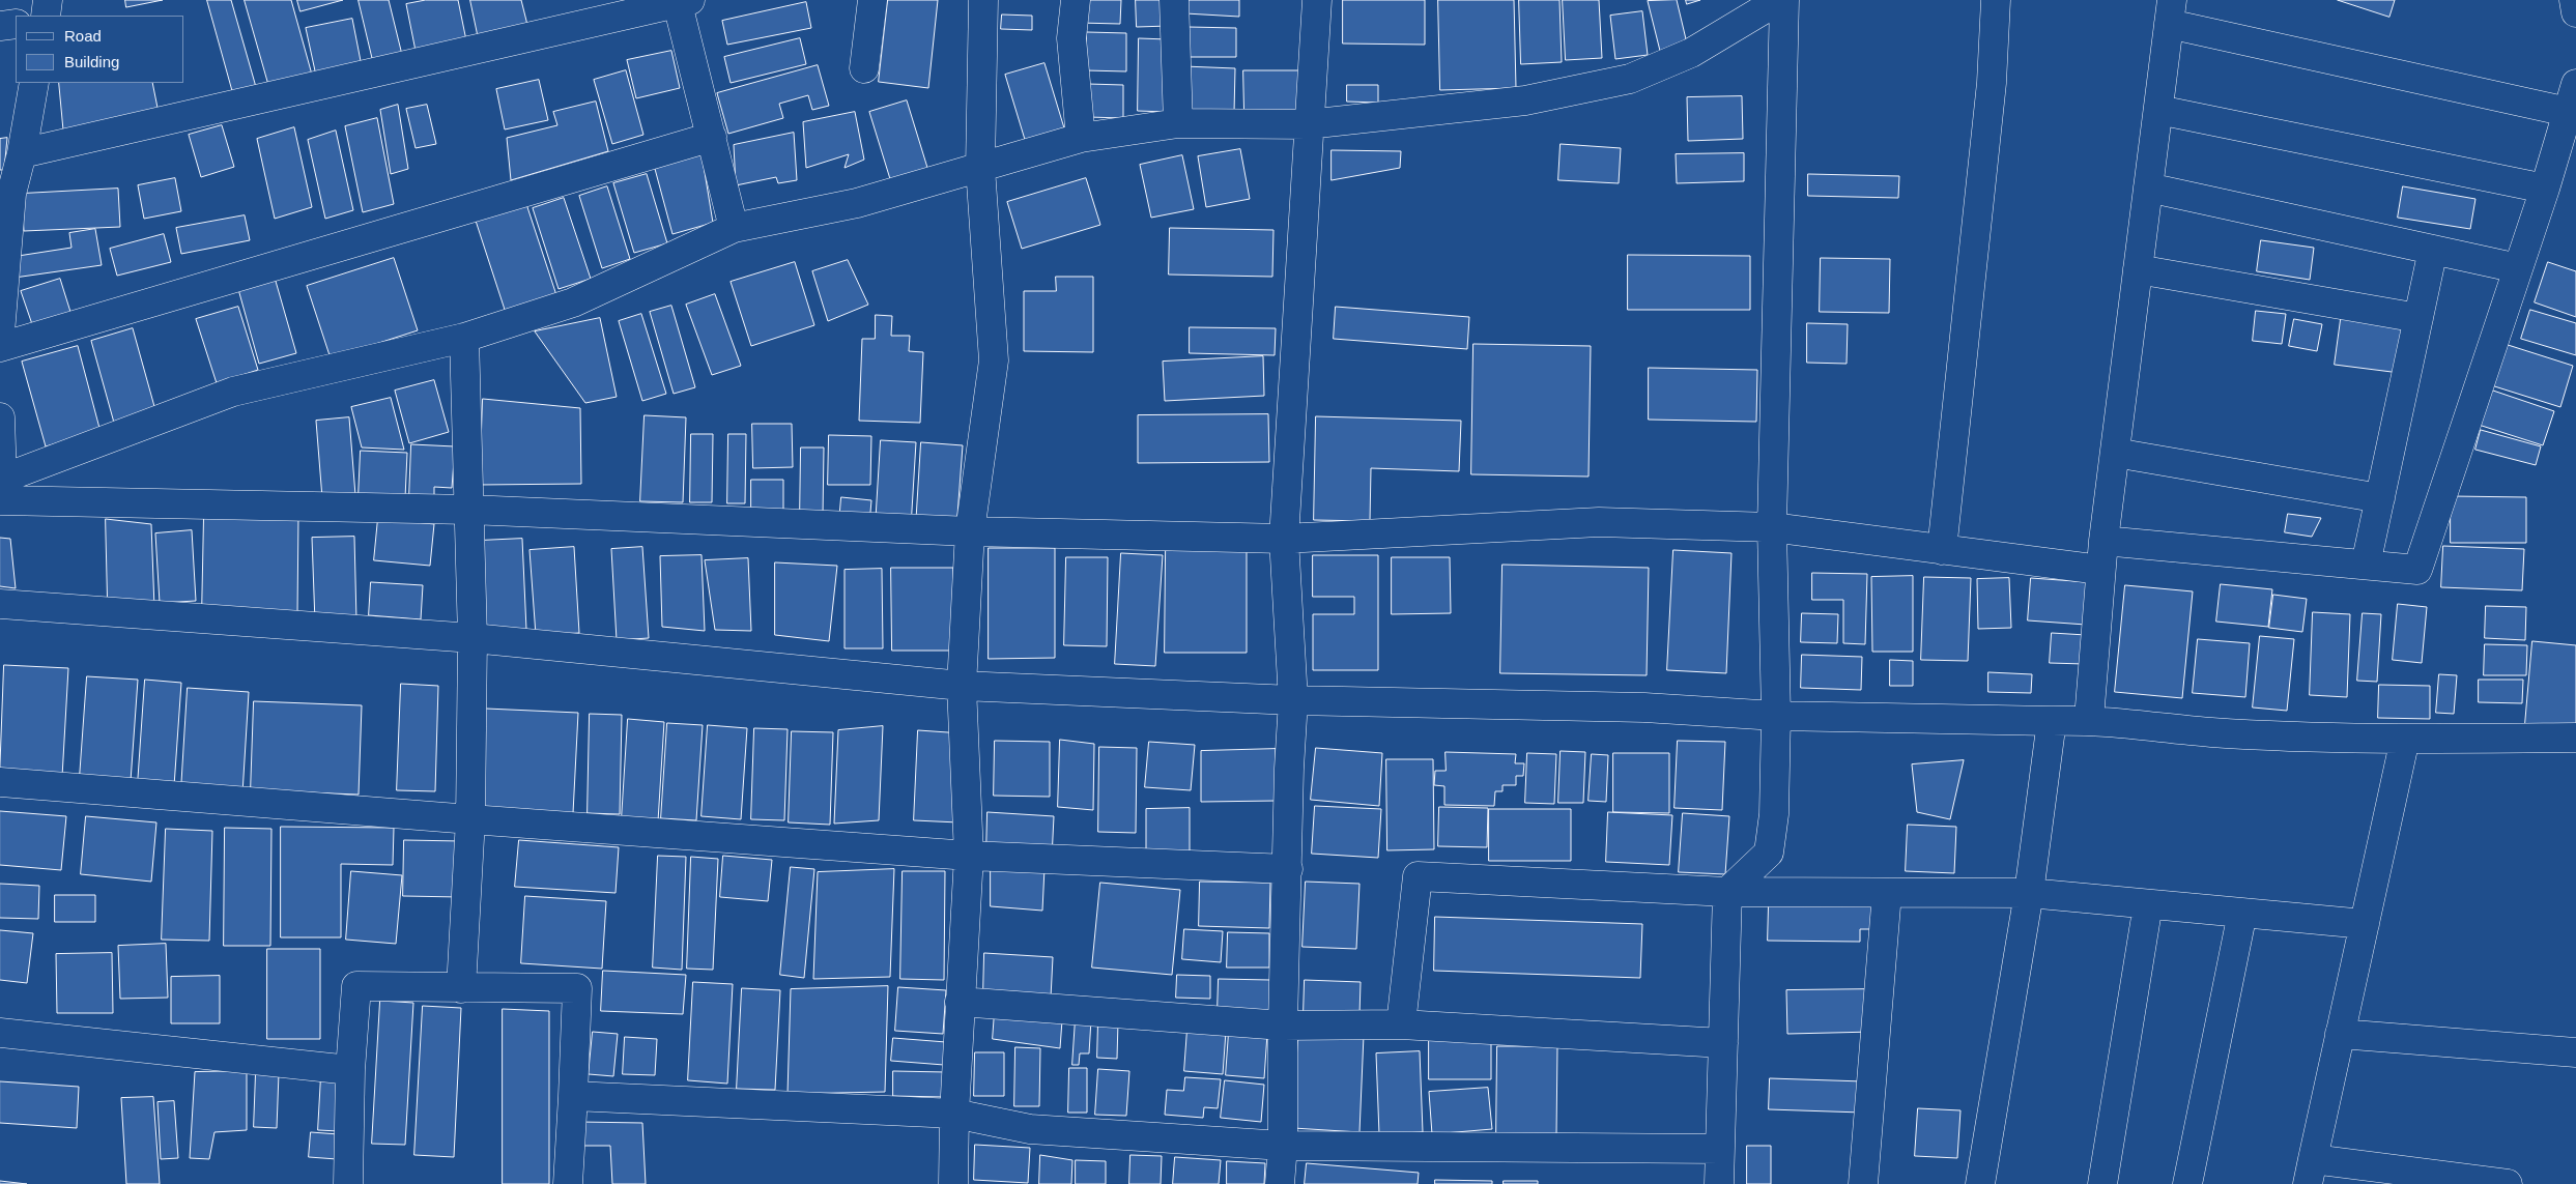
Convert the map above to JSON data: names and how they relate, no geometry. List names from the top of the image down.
{
  "legend": ["Road", "Building"]
}
